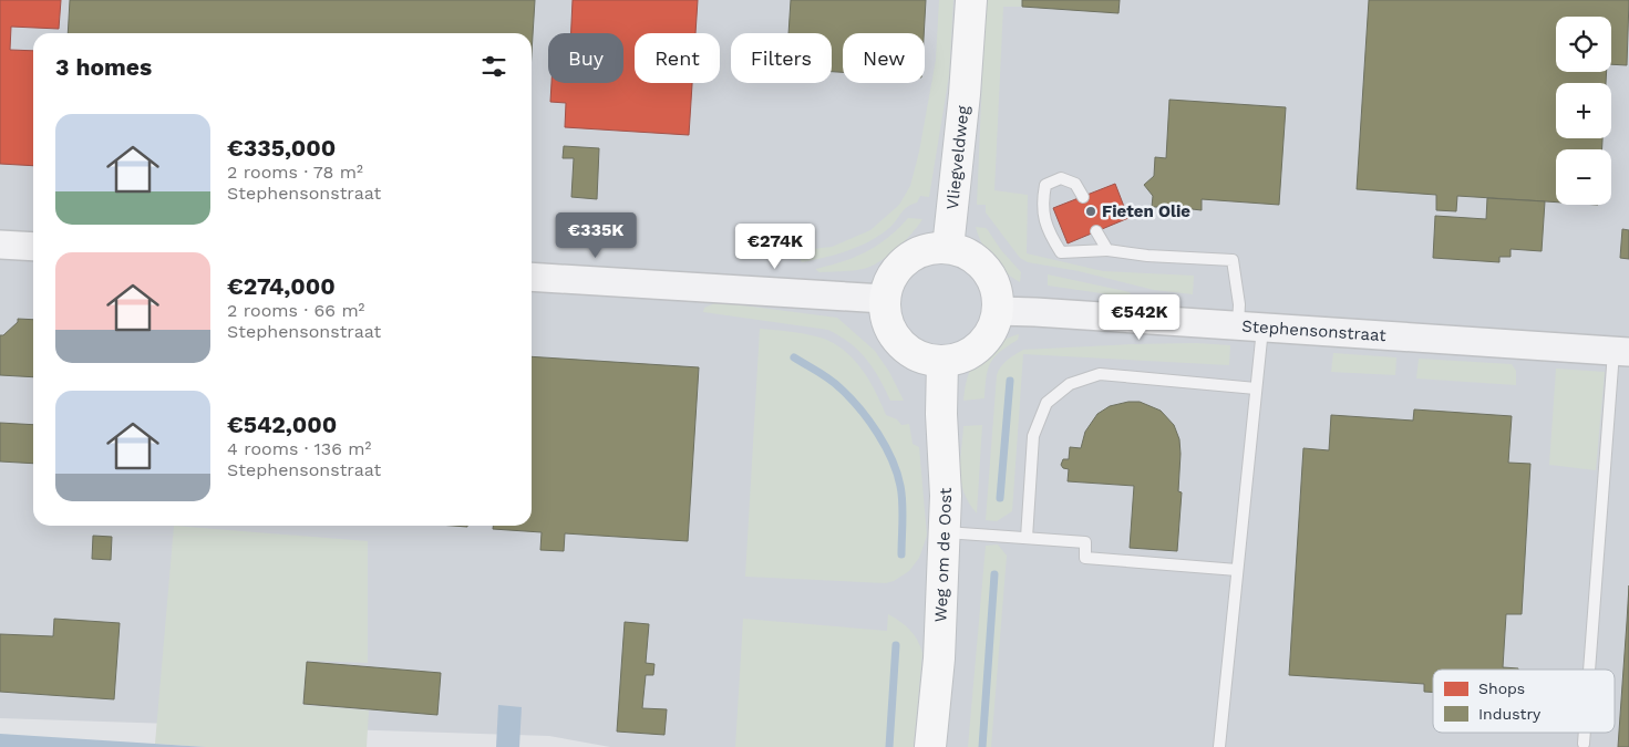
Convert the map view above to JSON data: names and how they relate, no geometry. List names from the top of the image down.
{
  "streets": {
    "main road": ["Vliegveldweg", "Weg om de Oost"],
    "street": ["Stephensonstraat"]
  },
  "crossings": [
    ["Vliegveldweg", "Stephensonstraat"],
    ["Vliegveldweg", "Weg om de Oost"],
    ["Stephensonstraat", "Weg om de Oost"]
  ],
  "places": ["Fieten Olie"],
  "legend": ["Shops", "Industry"],
  "page": {
    "map_buttons": ["+", "−"],
    "chip": [
      "Buy",
      "Rent",
      "Filters",
      "New"
    ],
    "heading": "3 homes",
    "list": [
      {
        "name": "€335,000",
        "note": "2 rooms · 78 m² · Stephensonstraat"
      },
      {
        "name": "€274,000",
        "note": "2 rooms · 66 m² · Stephensonstraat"
      },
      {
        "name": "€542,000",
        "note": "4 rooms · 136 m² · Stephensonstraat"
      }
    ],
    "price": ["€335K", "€274K", "€542K"]
  }
}
